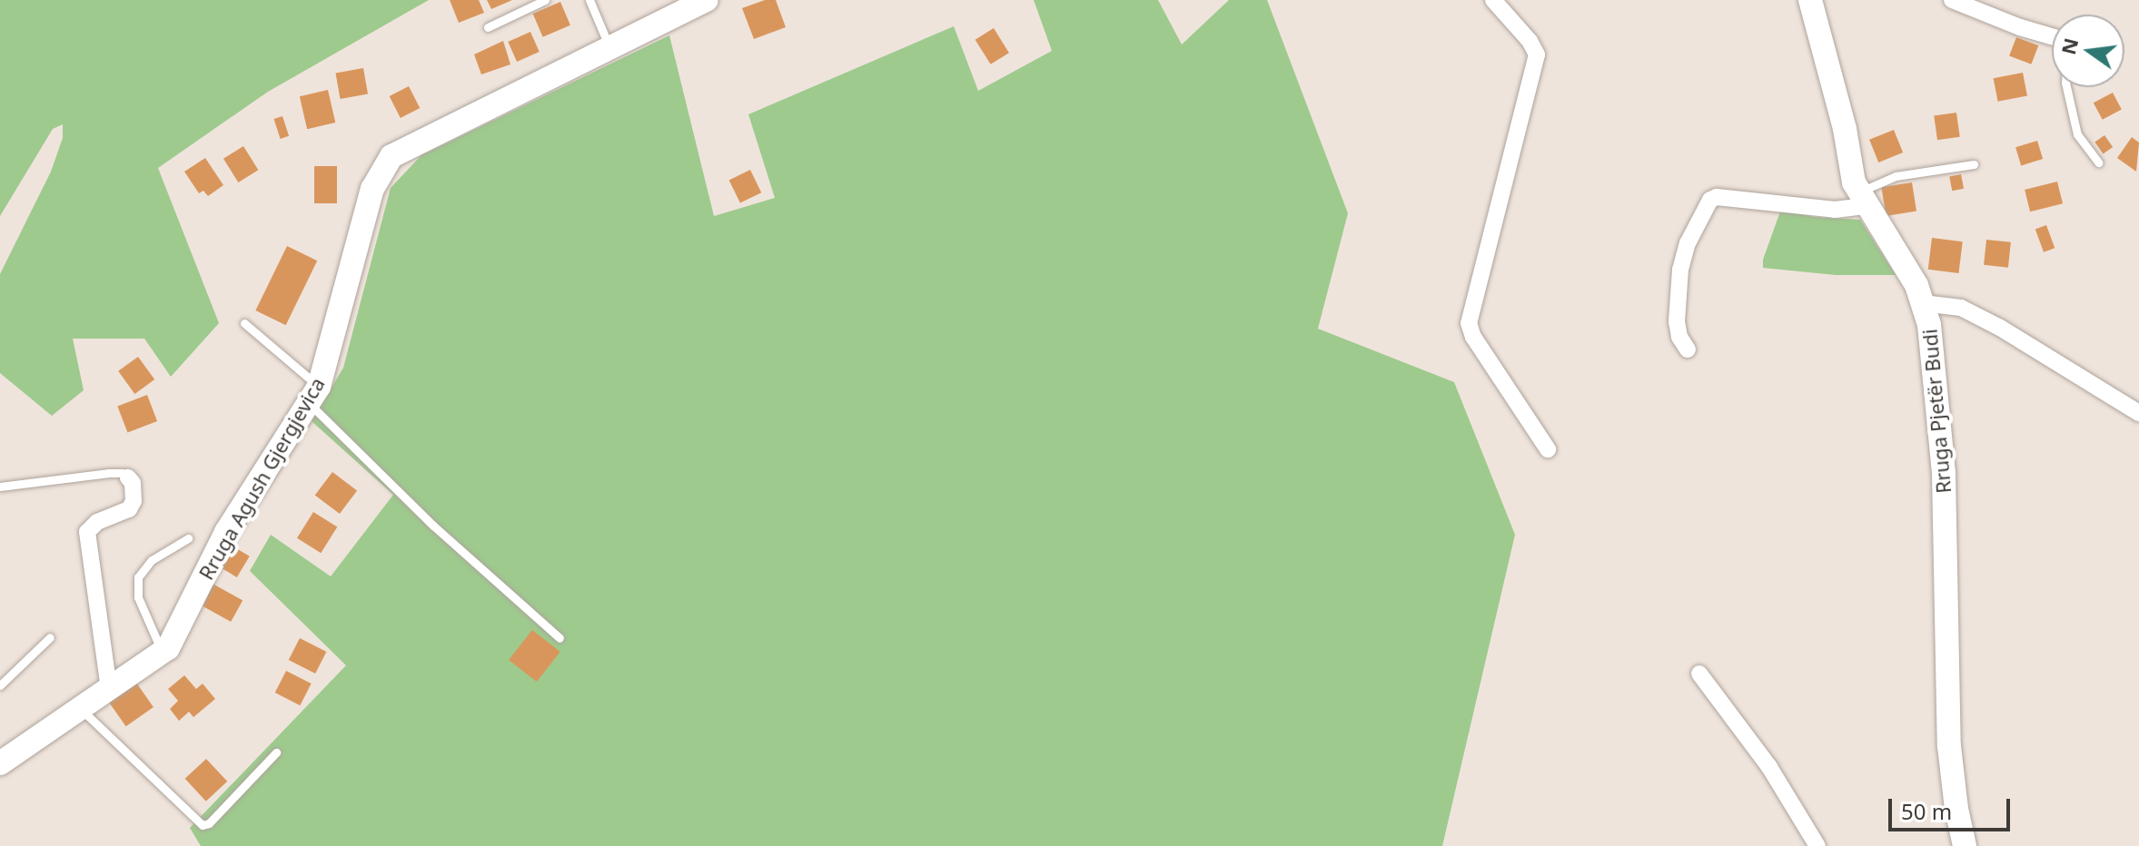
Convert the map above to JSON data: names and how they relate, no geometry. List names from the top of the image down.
{
  "streets": {
    "main road": ["Rruga Pjetër Budi", "Rruga Agush Gjergjevica"]
  },
  "scale_bar": "50 m",
  "north": "left"
}
